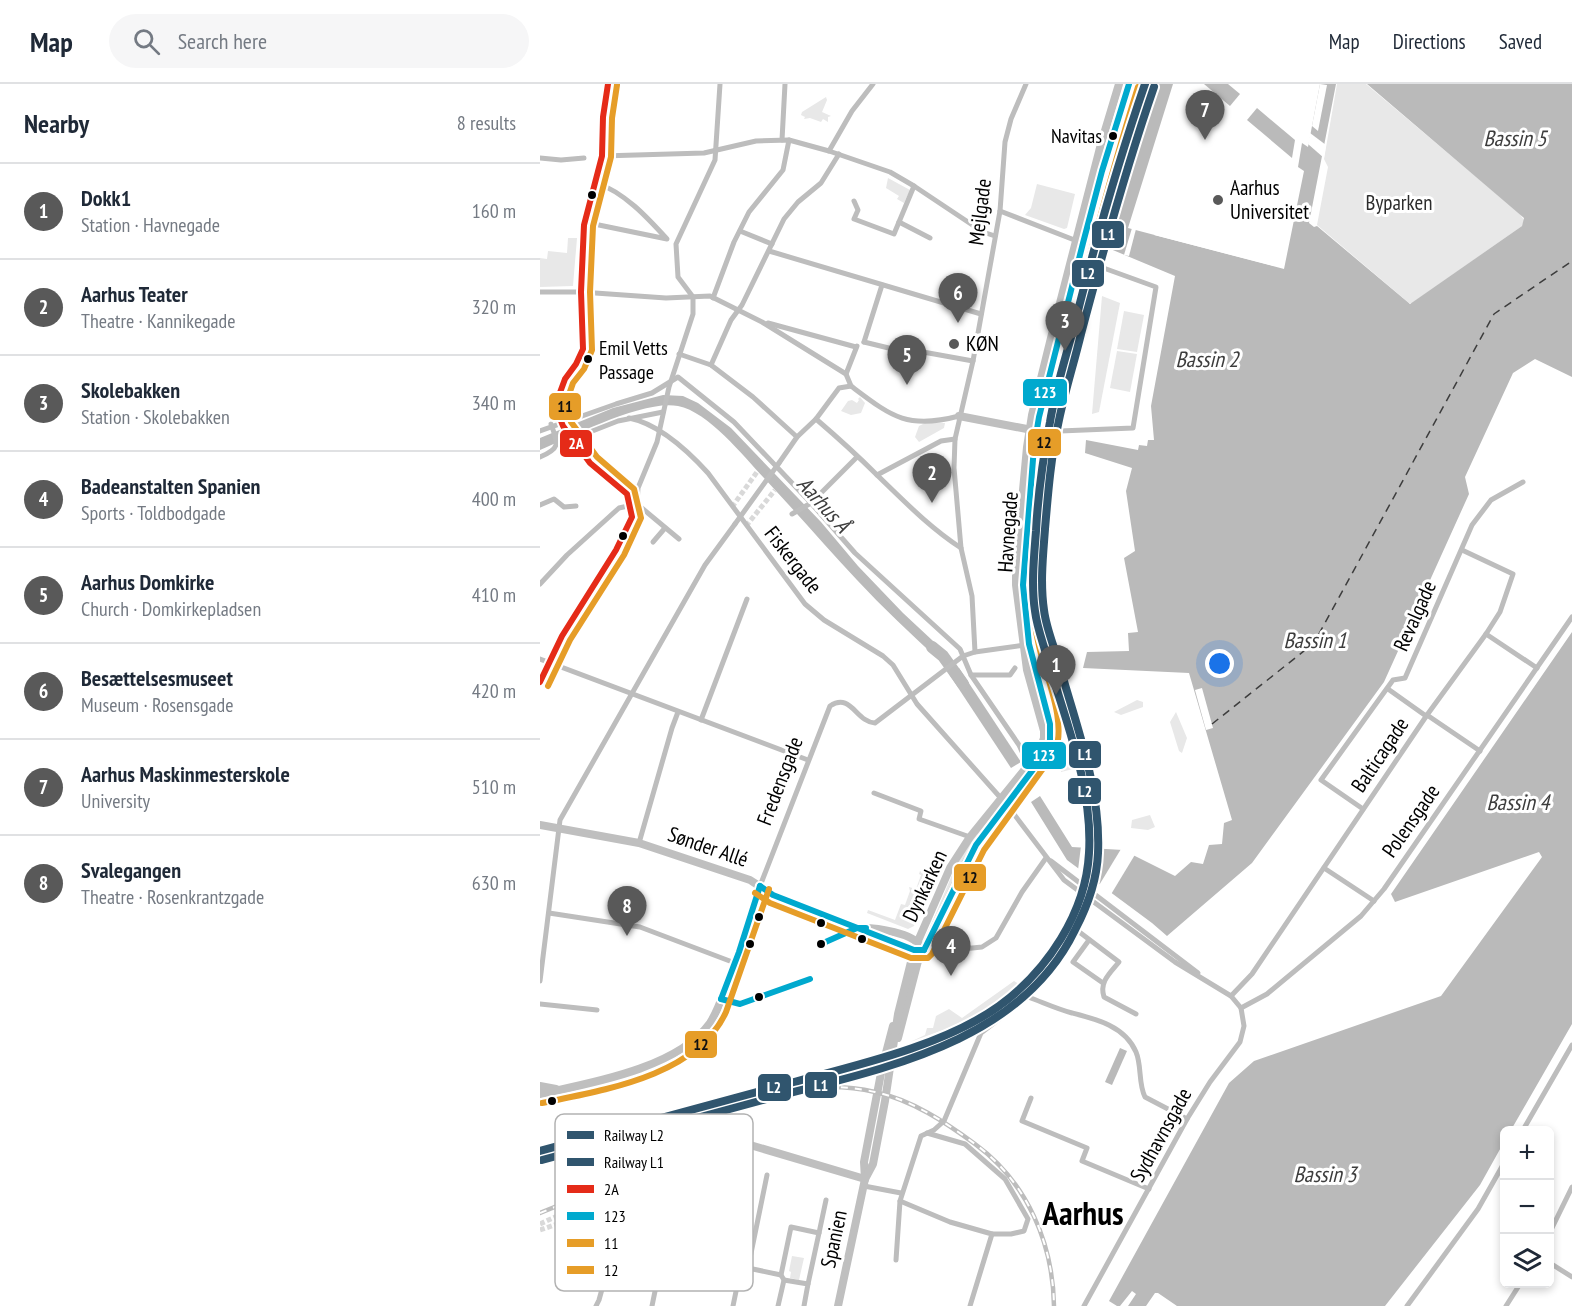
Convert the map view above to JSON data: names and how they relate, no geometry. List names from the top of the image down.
{
  "streets": {
    "street": [
      "Mejlgade",
      "Havnegade",
      "Fiskergade",
      "Revalgade",
      "Balticagade",
      "Fredensgade",
      "Polensgade",
      "Sønder Allé",
      "Dynkarken",
      "Sydhavnsgade",
      "Spanien"
    ]
  },
  "crossings": [
    ["Havnegade", "Dynkarken"],
    ["Fiskergade", "Fredensgade"],
    ["Fiskergade", "Dynkarken"],
    ["Revalgade", "Balticagade"],
    ["Fredensgade", "Sønder Allé"],
    ["Polensgade", "Sydhavnsgade"],
    ["Sønder Allé", "Dynkarken"],
    ["Sønder Allé", "Spanien"],
    ["Dynkarken", "Spanien"]
  ],
  "districts": ["Aarhus"],
  "water": [
    "Bassin 5",
    "Bassin 2",
    "Aarhus Å",
    "Bassin 1",
    "Bassin 4",
    "Bassin 3"
  ],
  "parks": ["Byparken"],
  "places": [
    "Navitas",
    "Aarhus Universitet",
    "KØN",
    "Emil Vetts Passage"
  ],
  "lines": [
    "rail line L2",
    "transit line 2A",
    "transit line 123",
    "transit line 11",
    "rail line L1",
    "transit line 12"
  ],
  "legend": [
    "Railway L2",
    "Railway L1",
    "2A",
    "123",
    "11",
    "12"
  ],
  "page": {
    "header": "Map",
    "search": "Search here",
    "nav": ["Map", "Directions", "Saved"],
    "heading": ["Nearby", "8 results"],
    "pins": [
      "7",
      "6",
      "3",
      "5",
      "2",
      "1",
      "8",
      "4"
    ],
    "list": [
      {
        "mark": "1",
        "name": "Dokk1",
        "note": "Station · Havnegade",
        "value": "160 m"
      },
      {
        "mark": "2",
        "name": "Aarhus Teater",
        "note": "Theatre · Kannikegade",
        "value": "320 m"
      },
      {
        "mark": "3",
        "name": "Skolebakken",
        "note": "Station · Skolebakken",
        "value": "340 m"
      },
      {
        "mark": "4",
        "name": "Badeanstalten Spanien",
        "note": "Sports · Toldbodgade",
        "value": "400 m"
      },
      {
        "mark": "5",
        "name": "Aarhus Domkirke",
        "note": "Church · Domkirkepladsen",
        "value": "410 m"
      },
      {
        "mark": "6",
        "name": "Besættelsesmuseet",
        "note": "Museum · Rosensgade",
        "value": "420 m"
      },
      {
        "mark": "7",
        "name": "Aarhus Maskinmesterskole",
        "note": "University",
        "value": "510 m"
      },
      {
        "mark": "8",
        "name": "Svalegangen",
        "note": "Theatre · Rosenkrantzgade",
        "value": "630 m"
      }
    ],
    "map_buttons": ["+", "−"]
  }
}
